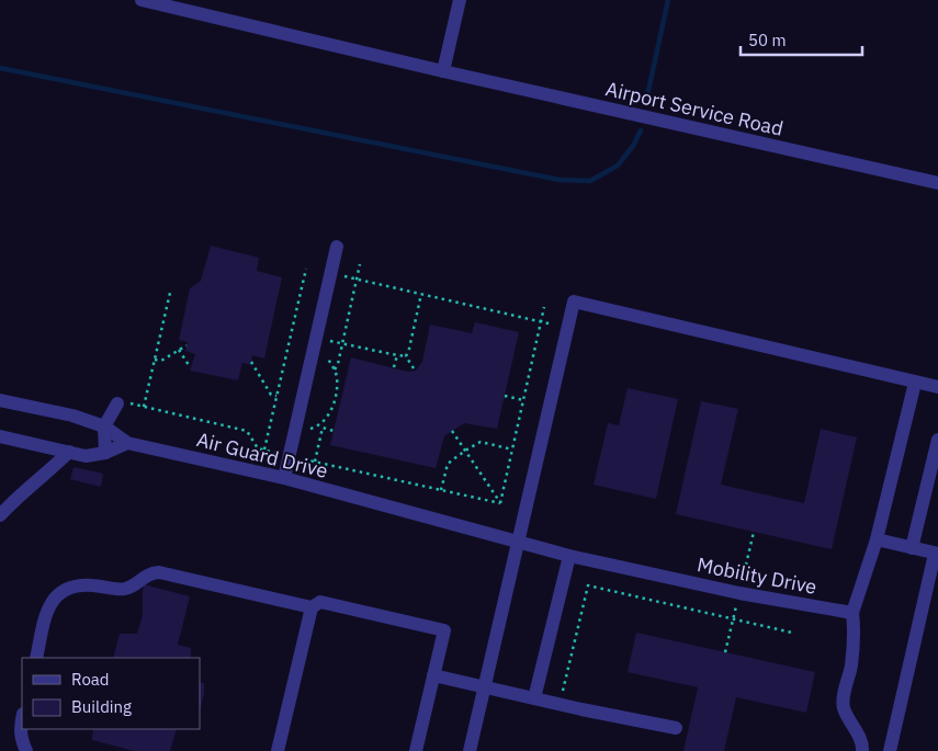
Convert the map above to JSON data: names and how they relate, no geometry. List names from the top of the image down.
{
  "streets": {
    "lane": ["Airport Service Road", "Air Guard Drive", "Mobility Drive"]
  },
  "crossings": [
    ["Air Guard Drive", "Mobility Drive"]
  ],
  "legend": ["Road", "Building"],
  "scale_bar": "50 m"
}
